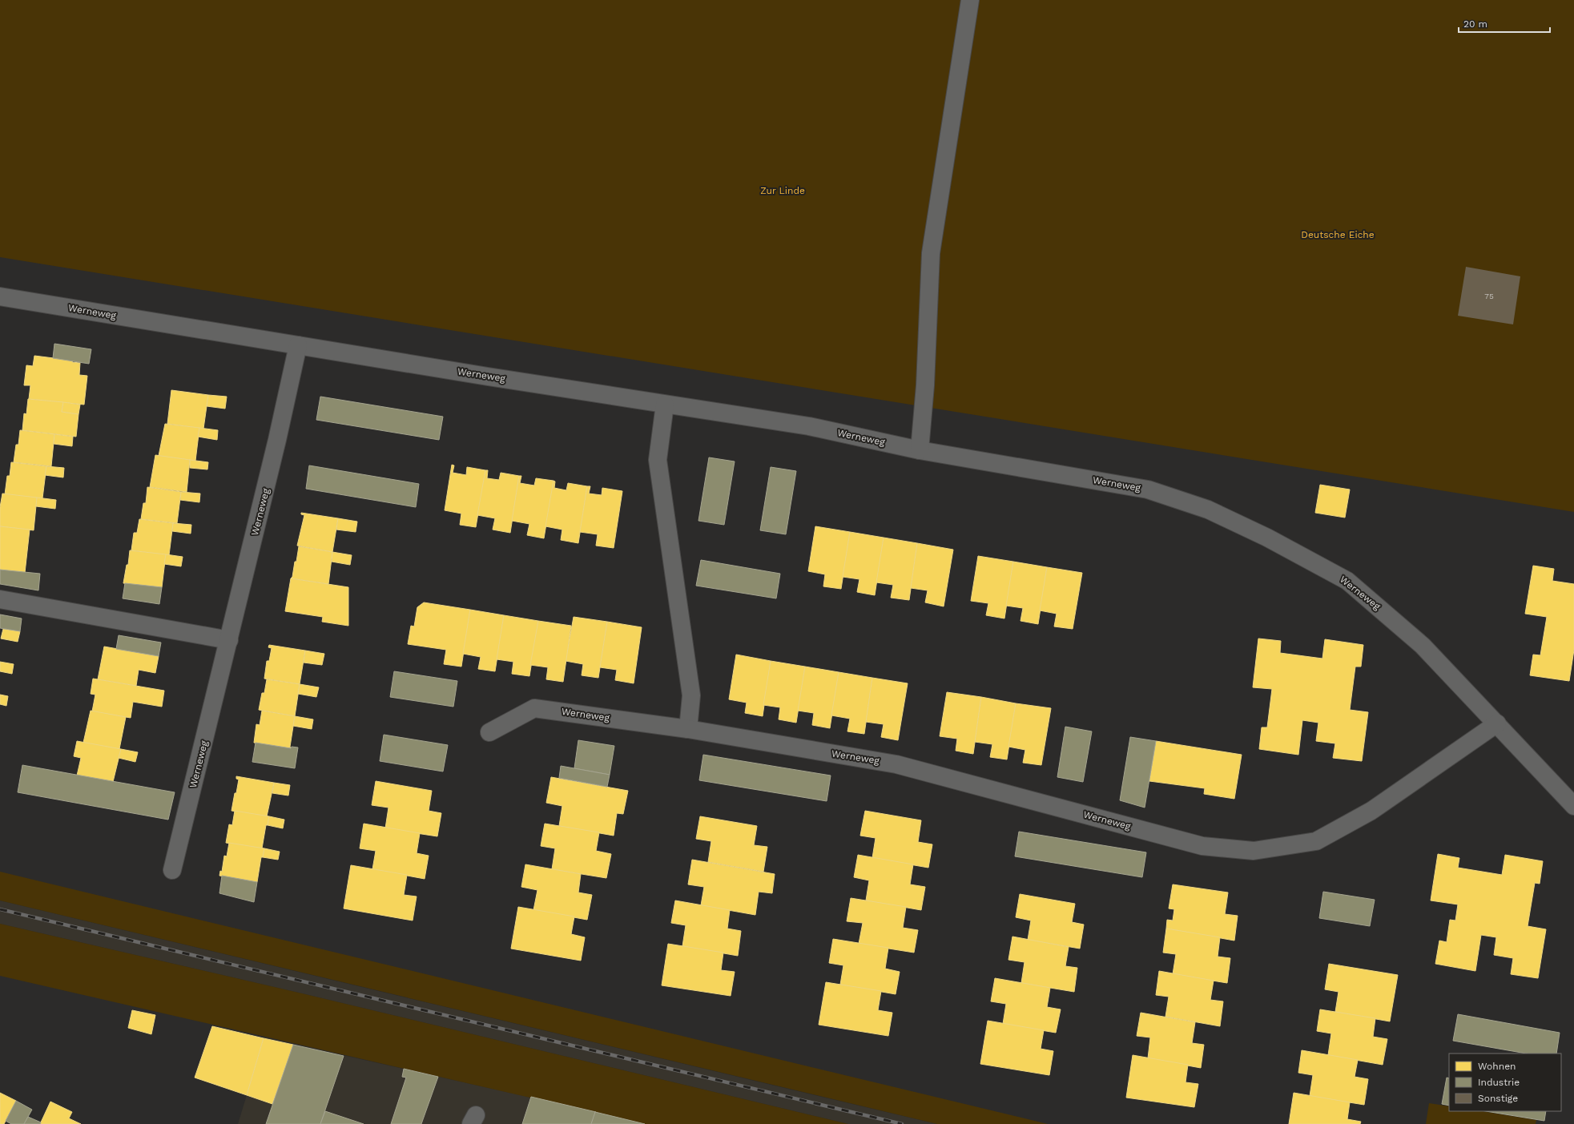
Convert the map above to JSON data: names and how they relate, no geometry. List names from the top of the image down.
{
  "streets": {
    "street": ["Werneweg"]
  },
  "parks": ["Zur Linde", "Deutsche Eiche"],
  "house_numbers": ["75"],
  "legend": ["Wohnen", "Industrie", "Sonstige"],
  "scale_bar": "20 m"
}
